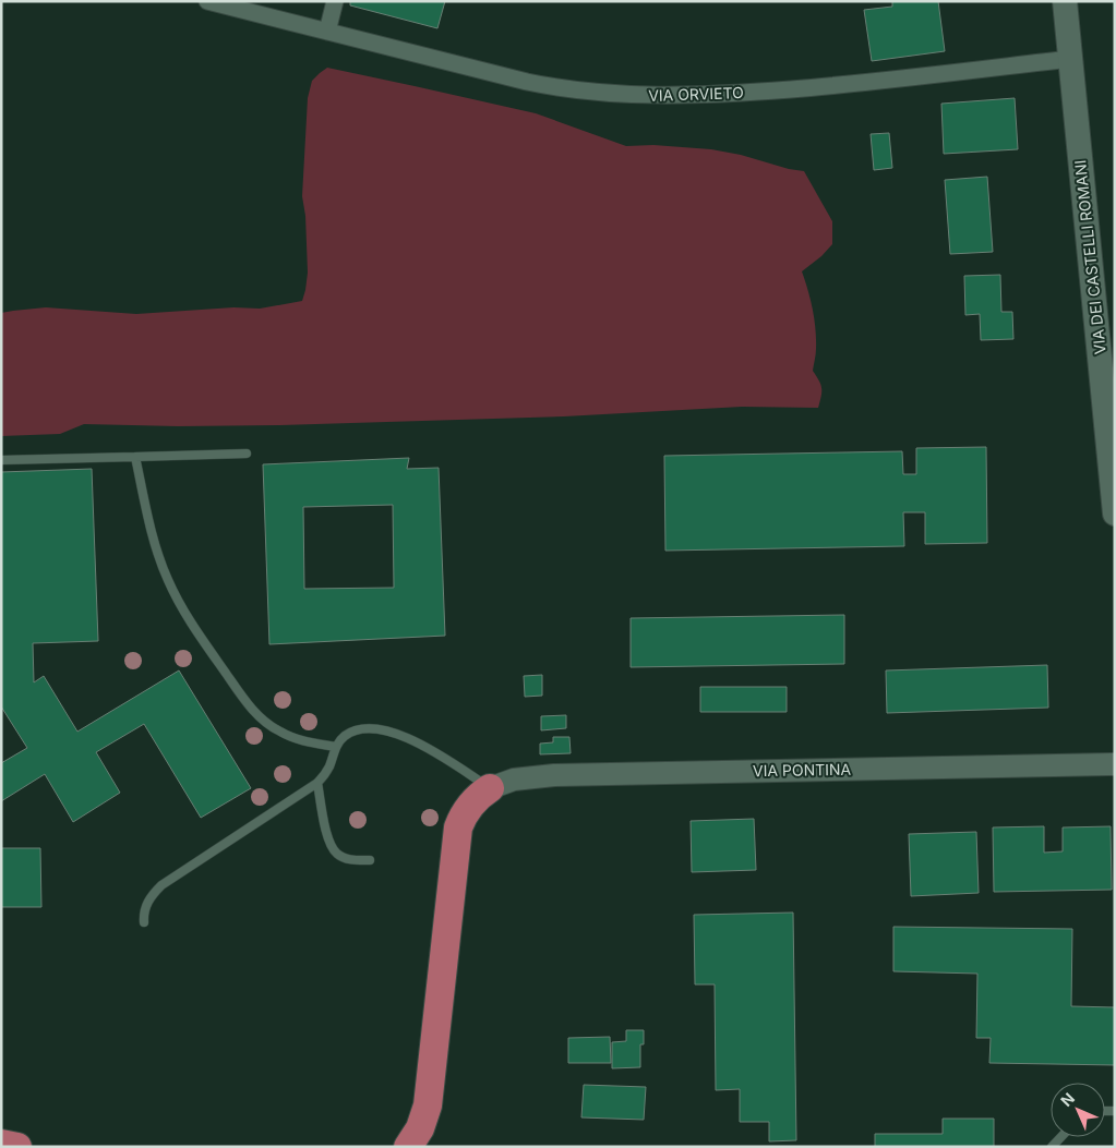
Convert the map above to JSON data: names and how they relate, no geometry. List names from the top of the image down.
{
  "streets": {
    "main road": ["VIA DEI CASTELLI ROMANI"],
    "street": ["VIA ORVIETO", "VIA PONTINA"]
  },
  "crossings": [
    ["VIA ORVIETO", "VIA DEI CASTELLI ROMANI"]
  ],
  "north": "top left"
}
